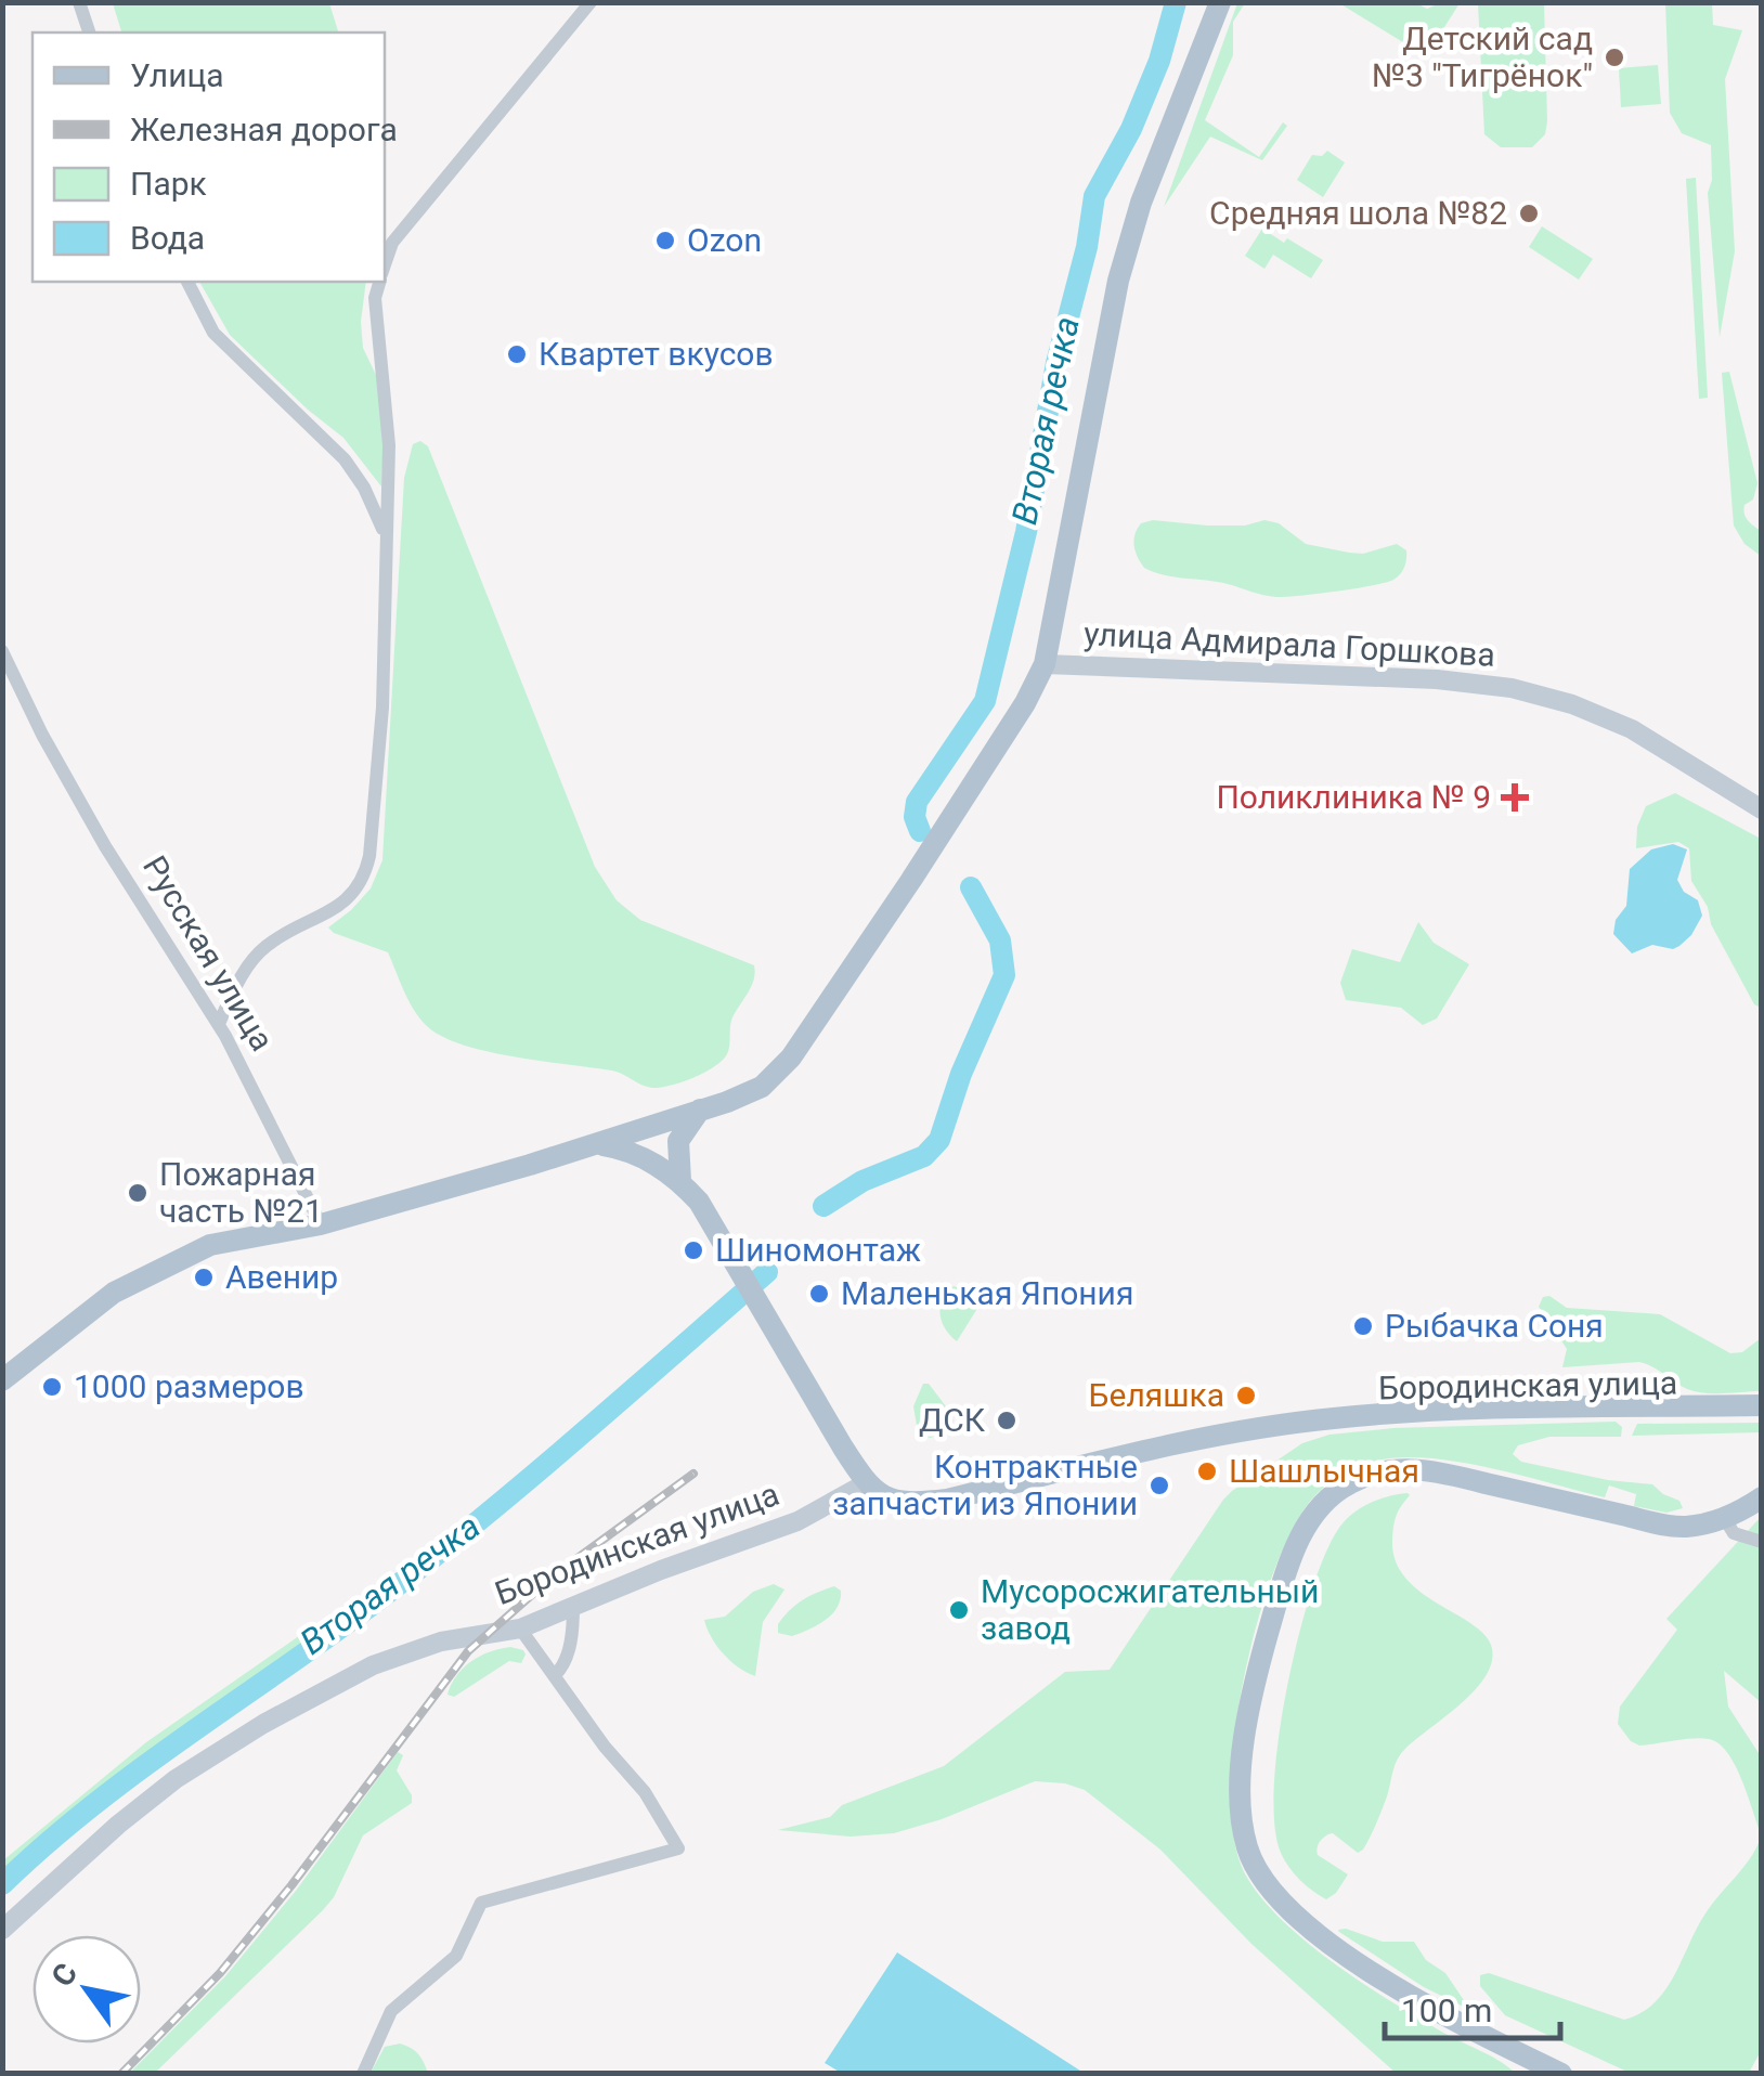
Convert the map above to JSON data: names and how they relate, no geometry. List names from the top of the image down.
{
  "streets": {
    "main road": ["улица Адмирала Горшкова", "Бородинская улица"],
    "street": ["Русская улица"]
  },
  "water": ["Вторая речка"],
  "places": {
    "other": [
      "Детский сад №3 \"Тигрёнок\"",
      "Средняя шола №82",
      "Ozon",
      "Квартет вкусов",
      "Пожарная часть №21",
      "Шиномонтаж",
      "Авенир",
      "Маленькая Япония",
      "Рыбачка Соня",
      "1000 размеров",
      "Беляшка",
      "ДСК",
      "Шашлычная",
      "Контрактные запчасти из Японии",
      "Мусоросжигательный завод"
    ],
    "health": ["Поликлиника № 9"]
  },
  "legend": [
    "Улица",
    "Железная дорога",
    "Парк",
    "Вода"
  ],
  "scale_bar": "100 m",
  "north": "top left"
}
